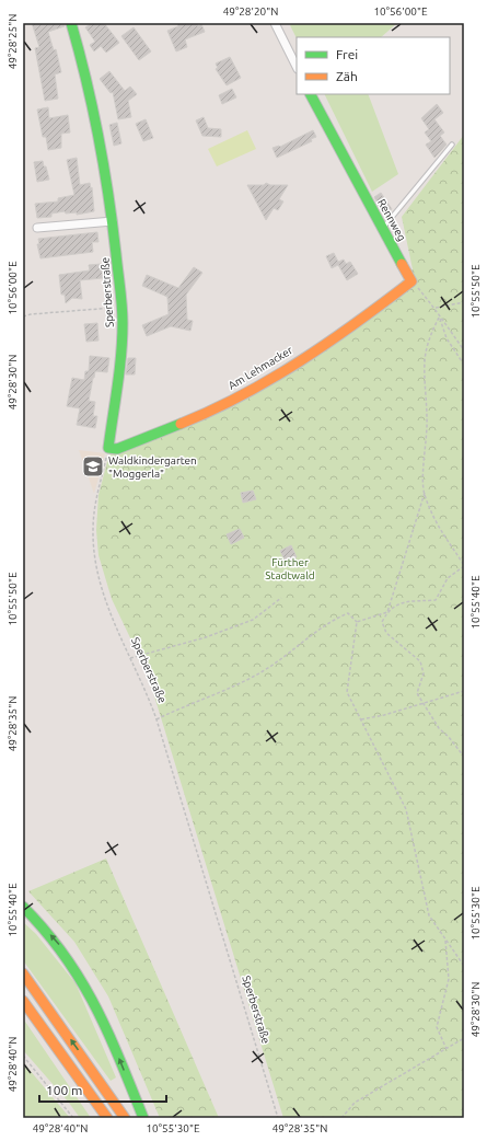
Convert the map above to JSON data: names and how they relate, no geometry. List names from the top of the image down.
{
  "streets": {
    "main road": ["Rennweg", "Sperberstraße", "Am Lehmacker"]
  },
  "crossings": [
    ["Rennweg", "Am Lehmacker"],
    ["Sperberstraße", "Am Lehmacker"]
  ],
  "parks": ["Fürther Stadtwald"],
  "places": {
    "school or university": ["Waldkindergarten \"Moggerla\""]
  },
  "legend": ["Frei", "Zäh"],
  "scale_bar": "100 m",
  "coordinates": [
    "49°28'20\"N",
    "10°56'00\"E",
    "49°28'25\"N",
    "10°55'50\"E",
    "49°28'30\"N",
    "10°55'40\"E",
    "49°28'35\"N",
    "10°55'30\"E",
    "49°28'40\"N"
  ]
}
